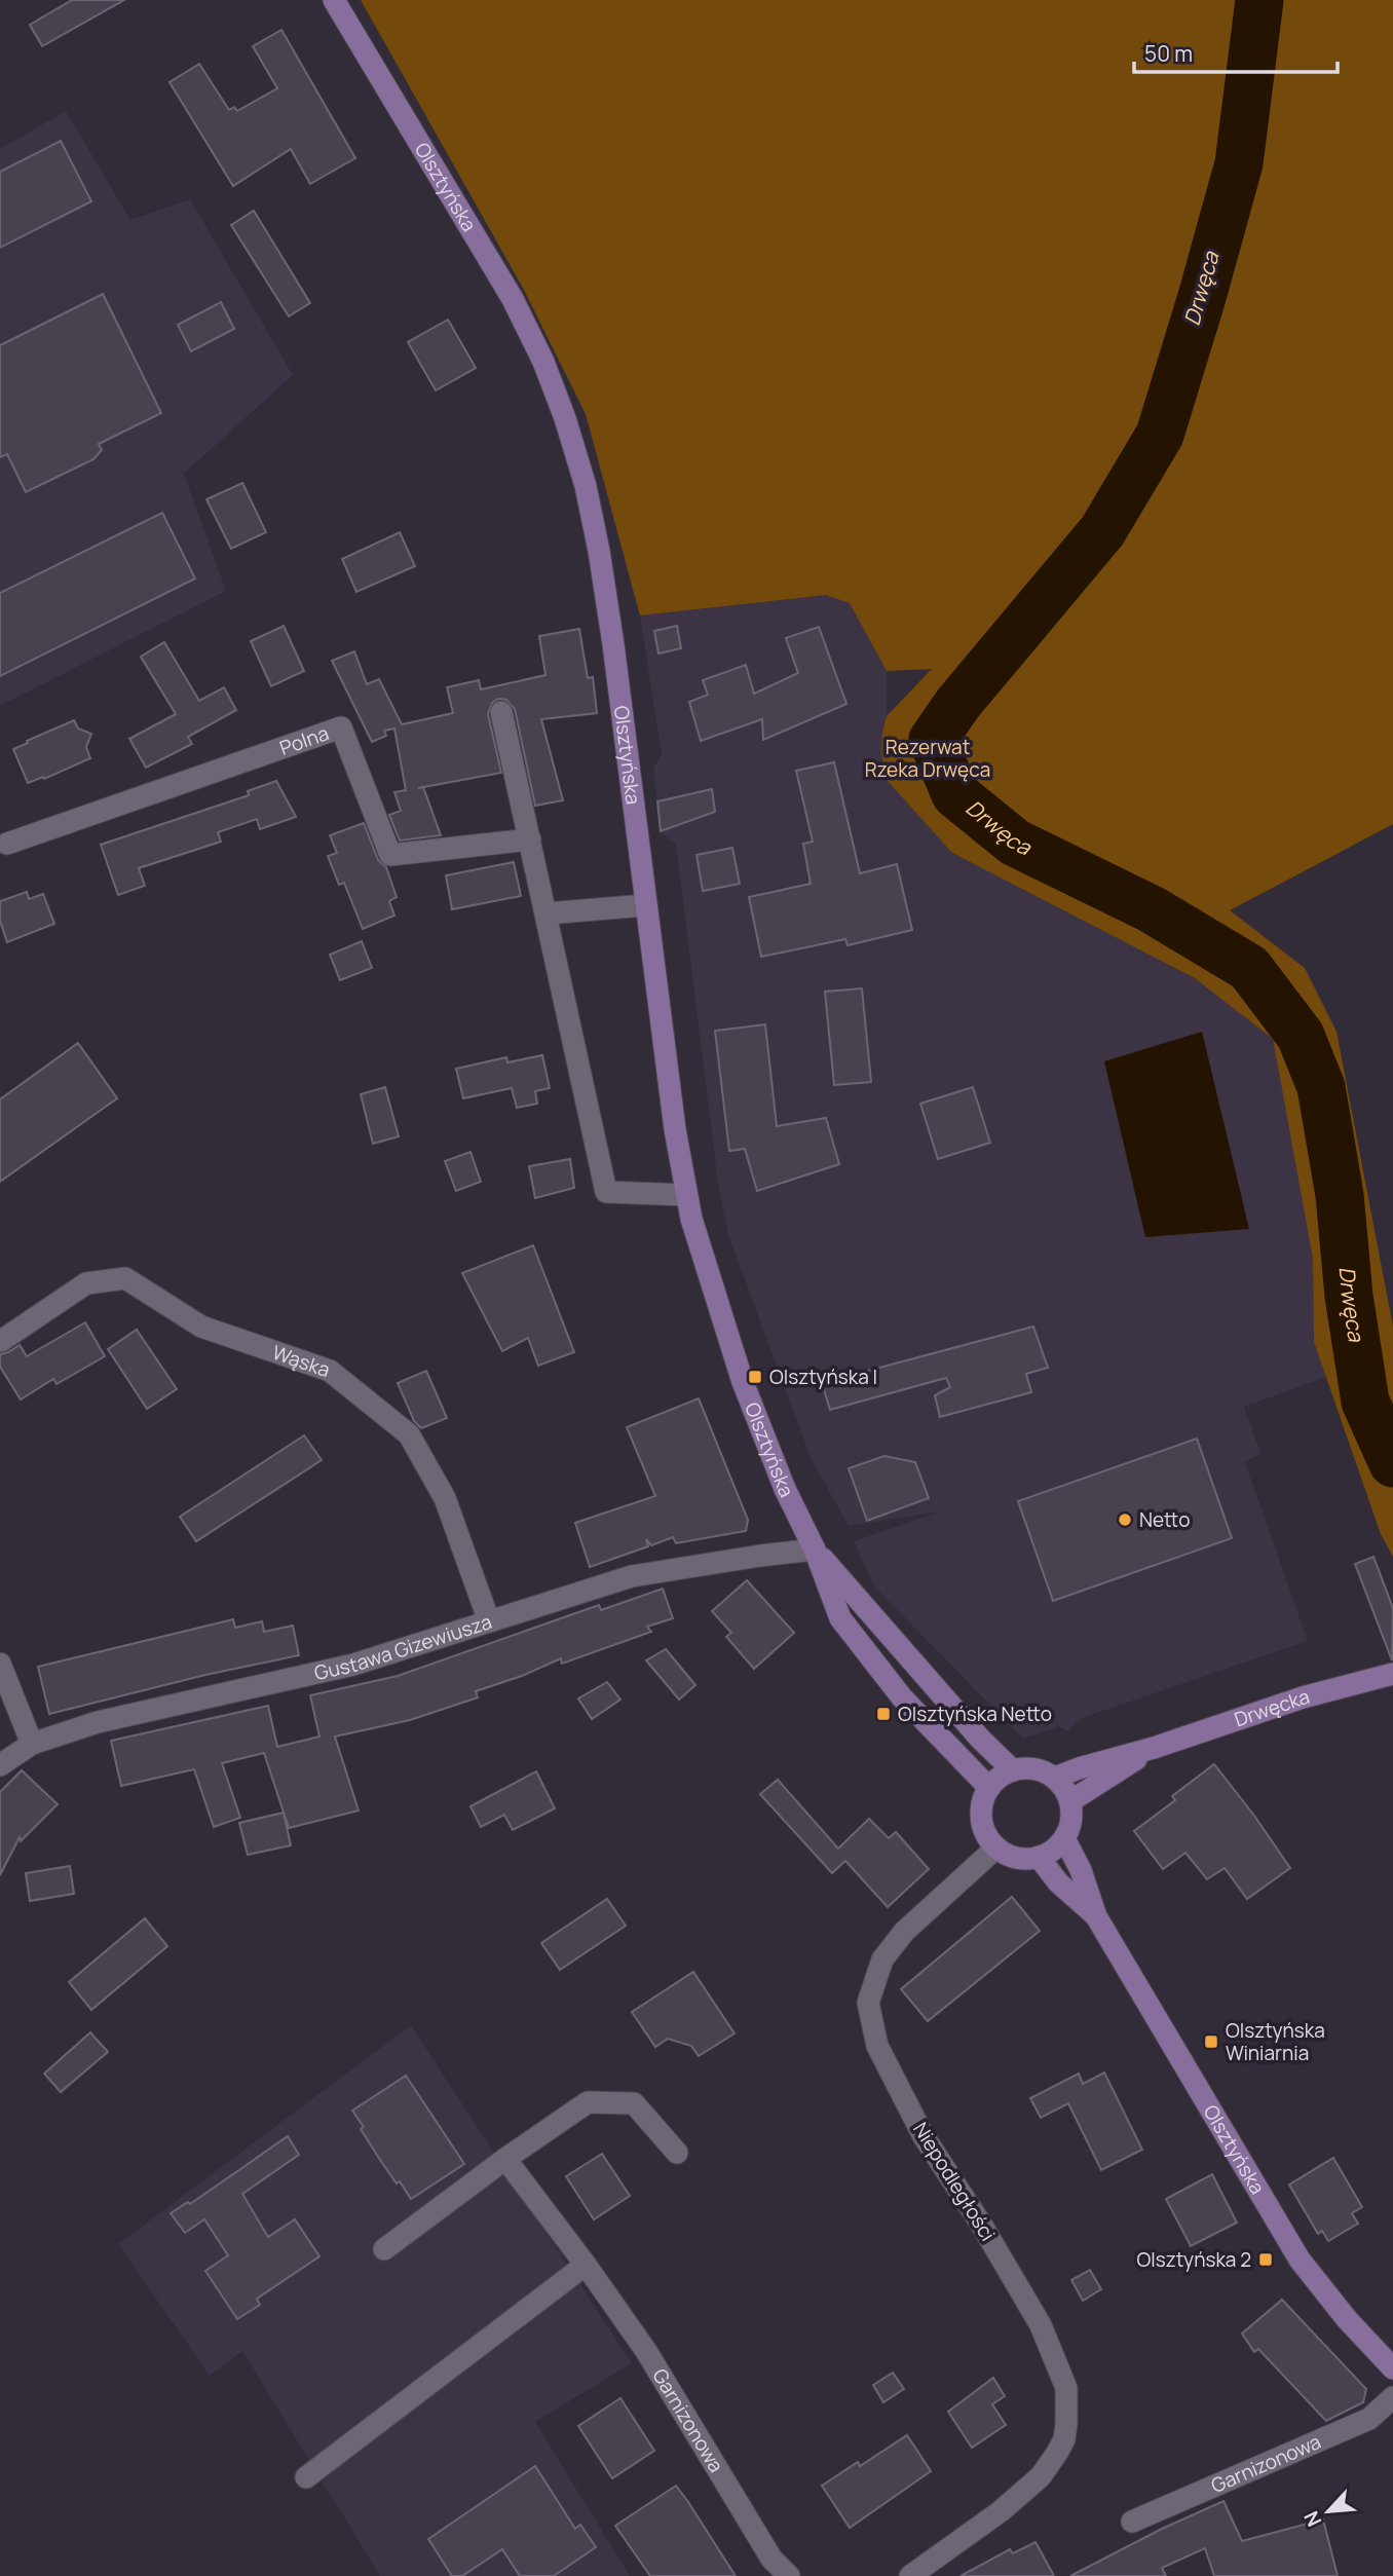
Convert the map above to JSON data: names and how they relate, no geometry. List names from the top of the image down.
{
  "streets": {
    "street": [
      "Olsztyńska",
      "Polna",
      "Wąska",
      "Gustawa Gizewiusza",
      "Drwęcka",
      "Niepodległości",
      "Garnizonowa"
    ]
  },
  "crossings": [
    ["Olsztyńska", "Gustawa Gizewiusza"],
    ["Olsztyńska", "Drwęcka"],
    ["Olsztyńska", "Niepodległości"],
    ["Wąska", "Gustawa Gizewiusza"],
    ["Drwęcka", "Niepodległości"]
  ],
  "water": ["Drwęca"],
  "parks": ["Rezerwat Rzeka Drwęca"],
  "places": {
    "transit": [
      "Olsztyńska I",
      "Olsztyńska Netto",
      "Olsztyńska Winiarnia",
      "Olsztyńska 2"
    ],
    "other": ["Netto"]
  },
  "scale_bar": "50 m",
  "north": "bottom left"
}
